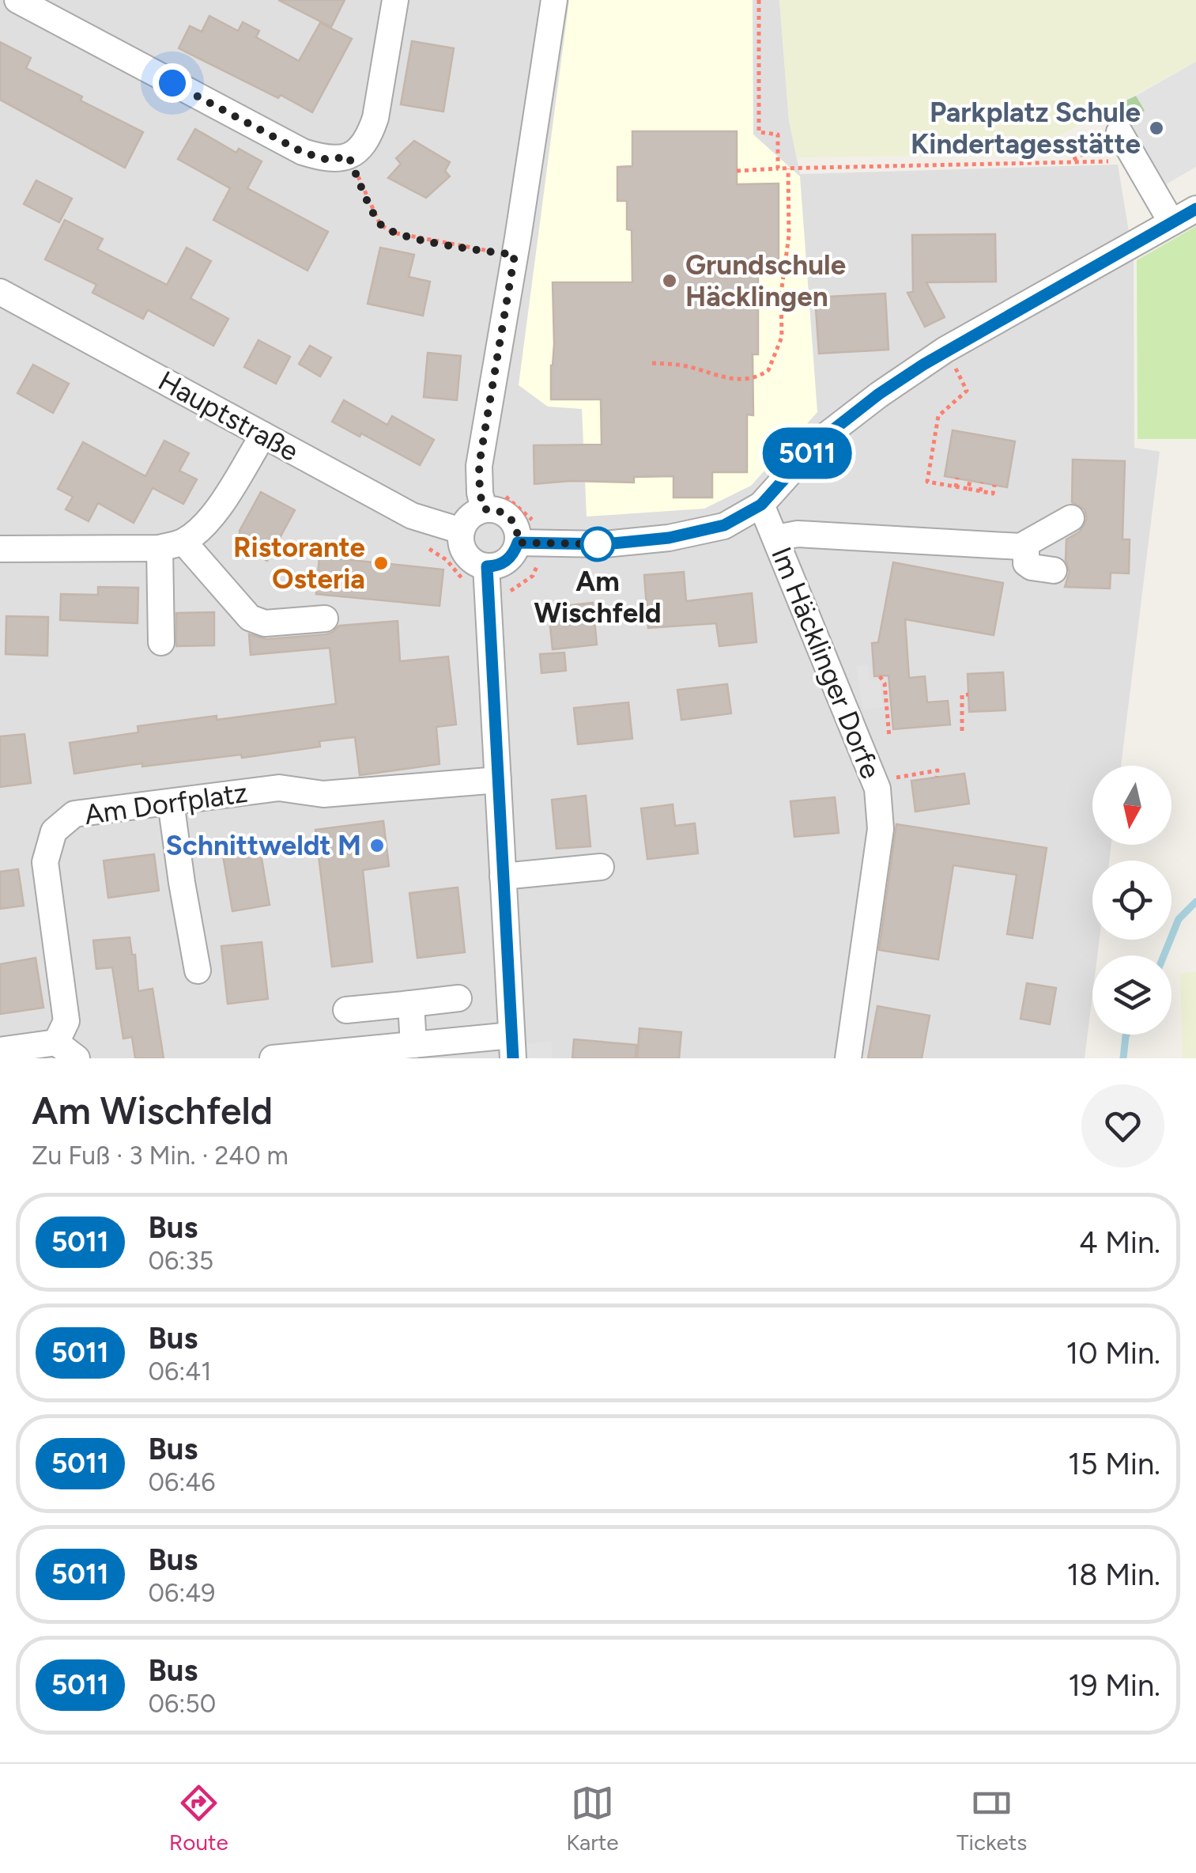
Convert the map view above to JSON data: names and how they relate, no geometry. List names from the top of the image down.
{
  "streets": {
    "street": ["Hauptstraße", "Im Häcklinger Dorfe", "Am Dorfplatz"]
  },
  "places": [
    "Parkplatz Schule Kindertagesstätte",
    "Grundschule Häcklingen",
    "Am Wischfeld",
    "Ristorante Osteria",
    "Schnittweldt M"
  ],
  "lines": ["bus line 5011"],
  "north": "bottom",
  "page": {
    "on_map": "5011",
    "heading": ["Am Wischfeld", "Zu Fuß · 3 Min. · 240 m"],
    "list": [
      {
        "mark": "5011",
        "name": "Bus",
        "note": "06:35",
        "value": "4 Min."
      },
      {
        "mark": "5011",
        "name": "Bus",
        "note": "06:41",
        "value": "10 Min."
      },
      {
        "mark": "5011",
        "name": "Bus",
        "note": "06:46",
        "value": "15 Min."
      },
      {
        "mark": "5011",
        "name": "Bus",
        "note": "06:49",
        "value": "18 Min."
      },
      {
        "mark": "5011",
        "name": "Bus",
        "note": "06:50",
        "value": "19 Min."
      }
    ],
    "tabs": ["Route", "Karte", "Tickets"]
  }
}
